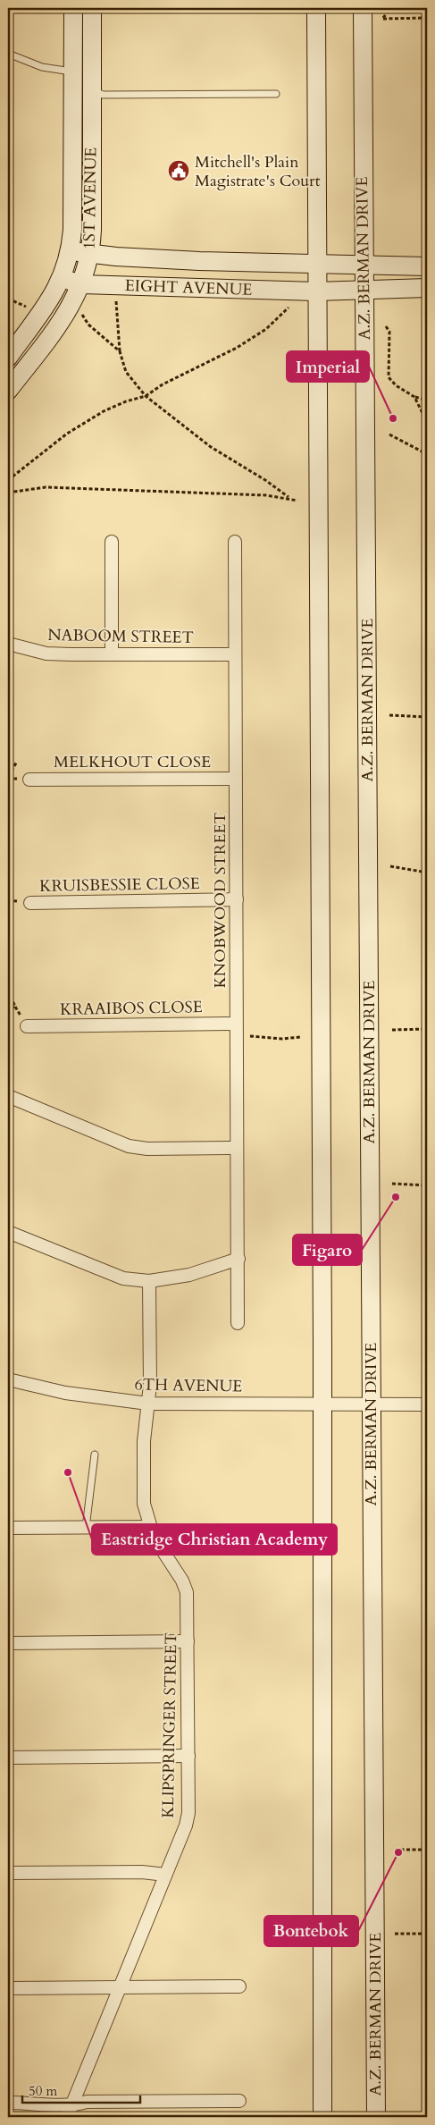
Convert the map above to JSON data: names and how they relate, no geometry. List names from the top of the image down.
{
  "streets": {
    "main road": ["1ST AVENUE", "A.Z. BERMAN DRIVE", "EIGHT AVENUE"],
    "street": [
      "NABOOM STREET",
      "MELKHOUT CLOSE",
      "KRUISBESSIE CLOSE",
      "KNOBWOOD STREET",
      "KRAAIBOS CLOSE",
      "6TH AVENUE",
      "KLIPSPRINGER STREET"
    ]
  },
  "crossings": [
    ["1ST AVENUE", "EIGHT AVENUE"],
    ["A.Z. BERMAN DRIVE", "EIGHT AVENUE"],
    ["A.Z. BERMAN DRIVE", "6TH AVENUE"],
    ["NABOOM STREET", "KNOBWOOD STREET"],
    ["MELKHOUT CLOSE", "KNOBWOOD STREET"],
    ["KRUISBESSIE CLOSE", "KNOBWOOD STREET"],
    ["KNOBWOOD STREET", "KRAAIBOS CLOSE"],
    ["6TH AVENUE", "KLIPSPRINGER STREET"]
  ],
  "places": {
    "public building": ["Mitchell's Plain Magistrate's Court"],
    "other": [
      "Imperial",
      "Figaro",
      "Eastridge Christian Academy",
      "Bontebok"
    ]
  },
  "scale_bar": "50 m"
}
